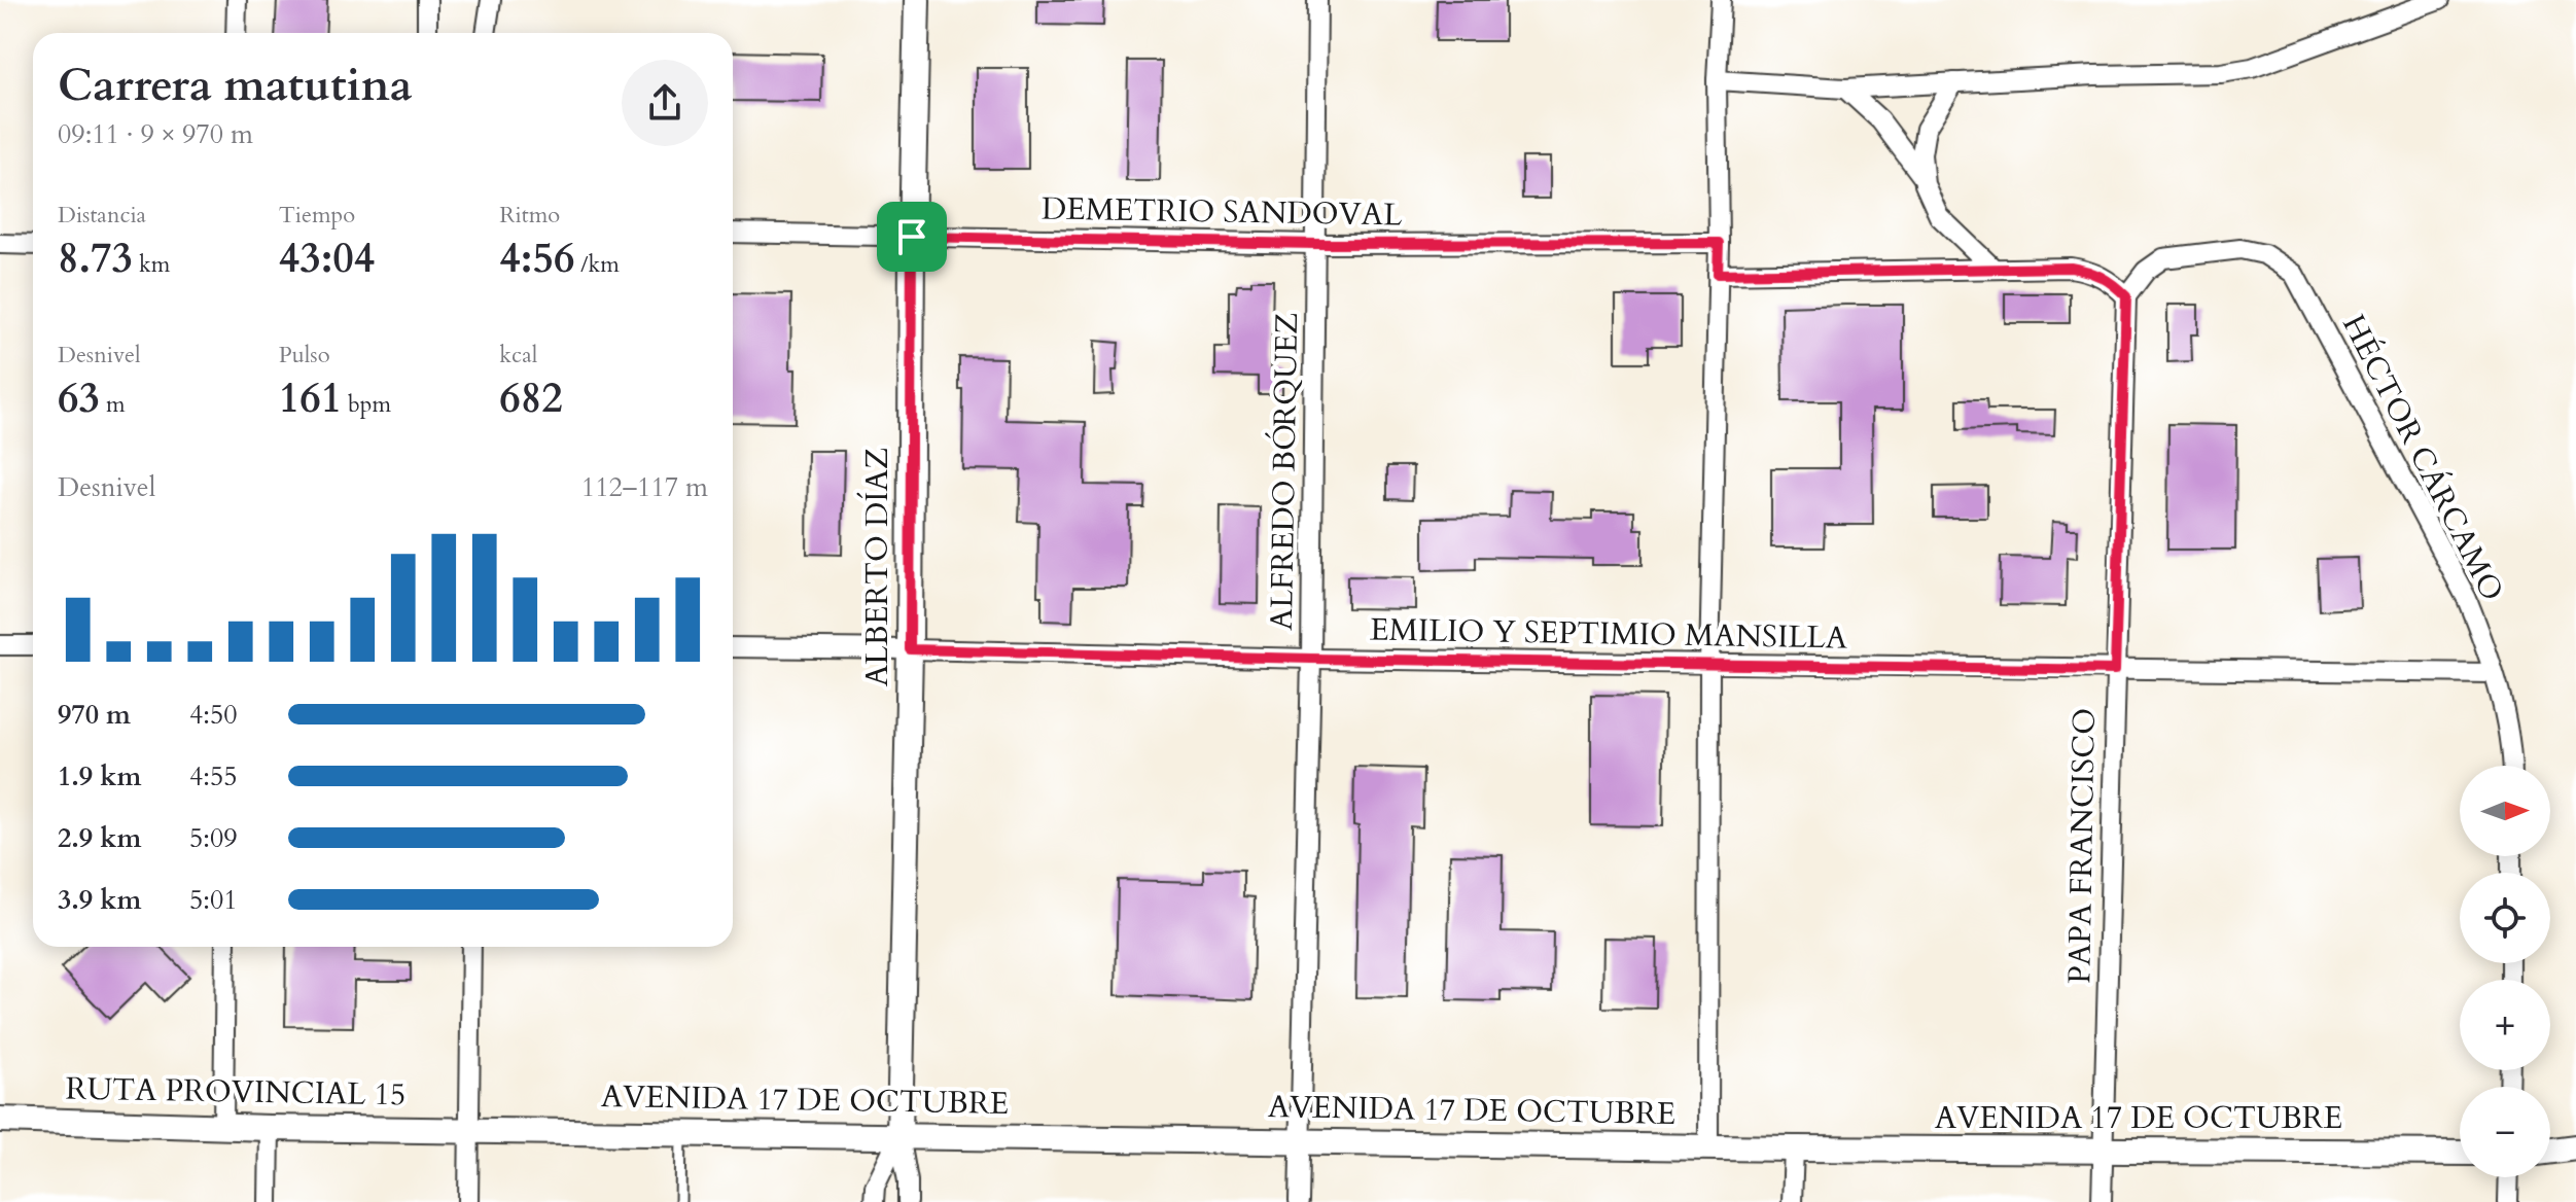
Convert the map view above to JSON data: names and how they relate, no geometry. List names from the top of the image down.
{
  "streets": {
    "main road": ["ALBERTO DÍAZ", "RUTA PROVINCIAL 15", "AVENIDA 17 DE OCTUBRE"],
    "street": [
      "DEMETRIO SANDOVAL",
      "HÉCTOR CÁRCAMO",
      "ALFREDO BÓRQUEZ",
      "EMILIO Y SEPTIMIO MANSILLA",
      "PAPA FRANCISCO"
    ]
  },
  "crossings": [
    ["DEMETRIO SANDOVAL", "ALFREDO BÓRQUEZ"],
    ["DEMETRIO SANDOVAL", "ALBERTO DÍAZ"],
    ["HÉCTOR CÁRCAMO", "EMILIO Y SEPTIMIO MANSILLA"],
    ["HÉCTOR CÁRCAMO", "PAPA FRANCISCO"],
    ["ALFREDO BÓRQUEZ", "EMILIO Y SEPTIMIO MANSILLA"],
    ["ALFREDO BÓRQUEZ", "AVENIDA 17 DE OCTUBRE"],
    ["ALBERTO DÍAZ", "EMILIO Y SEPTIMIO MANSILLA"],
    ["ALBERTO DÍAZ", "AVENIDA 17 DE OCTUBRE"],
    ["EMILIO Y SEPTIMIO MANSILLA", "PAPA FRANCISCO"],
    ["PAPA FRANCISCO", "AVENIDA 17 DE OCTUBRE"],
    ["RUTA PROVINCIAL 15", "AVENIDA 17 DE OCTUBRE"]
  ],
  "north": "right",
  "page": {
    "heading": ["Carrera matutina", "09:11 · 9 × 970 m"],
    "stats": [
      ["Distancia", "8.73 km"],
      ["Tiempo", "43:04"],
      ["Ritmo", "4:56 /km"],
      ["Desnivel", "63 m"],
      ["Pulso", "161 bpm"],
      ["kcal", "682"]
    ],
    "chart": ["Desnivel", "112–117 m"],
    "list": [
      {
        "name": "970 m",
        "note": "4:50"
      },
      {
        "name": "1.9 km",
        "note": "4:55"
      },
      {
        "name": "2.9 km",
        "note": "5:09"
      },
      {
        "name": "3.9 km",
        "note": "5:01"
      }
    ],
    "map_buttons": ["+", "−"]
  }
}
